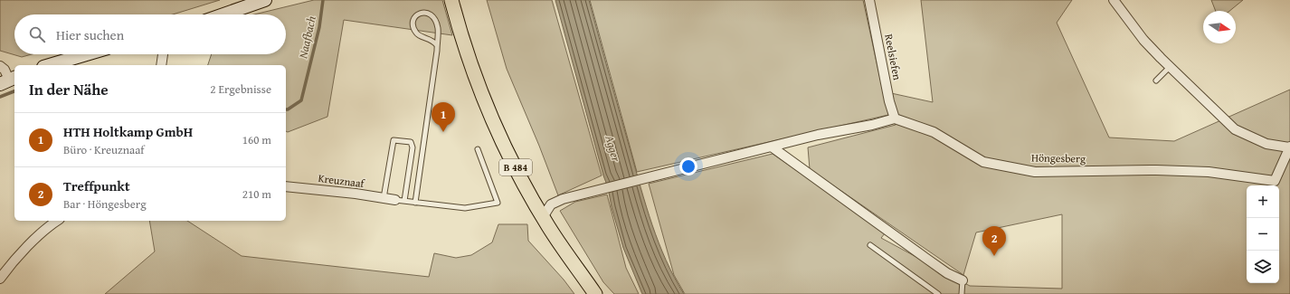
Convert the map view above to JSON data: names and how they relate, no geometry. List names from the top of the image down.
{
  "streets": {
    "main road": ["B 484"],
    "street": ["Reelsiefen", "Höngesberg", "Kreuznaaf"]
  },
  "crossings": [
    ["Reelsiefen", "Höngesberg"]
  ],
  "water": ["Naafbach", "Agger"],
  "north": "right",
  "page": {
    "search": "Hier suchen",
    "heading": ["In der Nähe", "2 Ergebnisse"],
    "pins": ["1", "2"],
    "list": [
      {
        "mark": "1",
        "name": "HTH Holtkamp GmbH",
        "note": "Büro · Kreuznaaf",
        "value": "160 m"
      },
      {
        "mark": "2",
        "name": "Treffpunkt",
        "note": "Bar · Höngesberg",
        "value": "210 m"
      }
    ],
    "map_buttons": ["+", "−"]
  }
}
